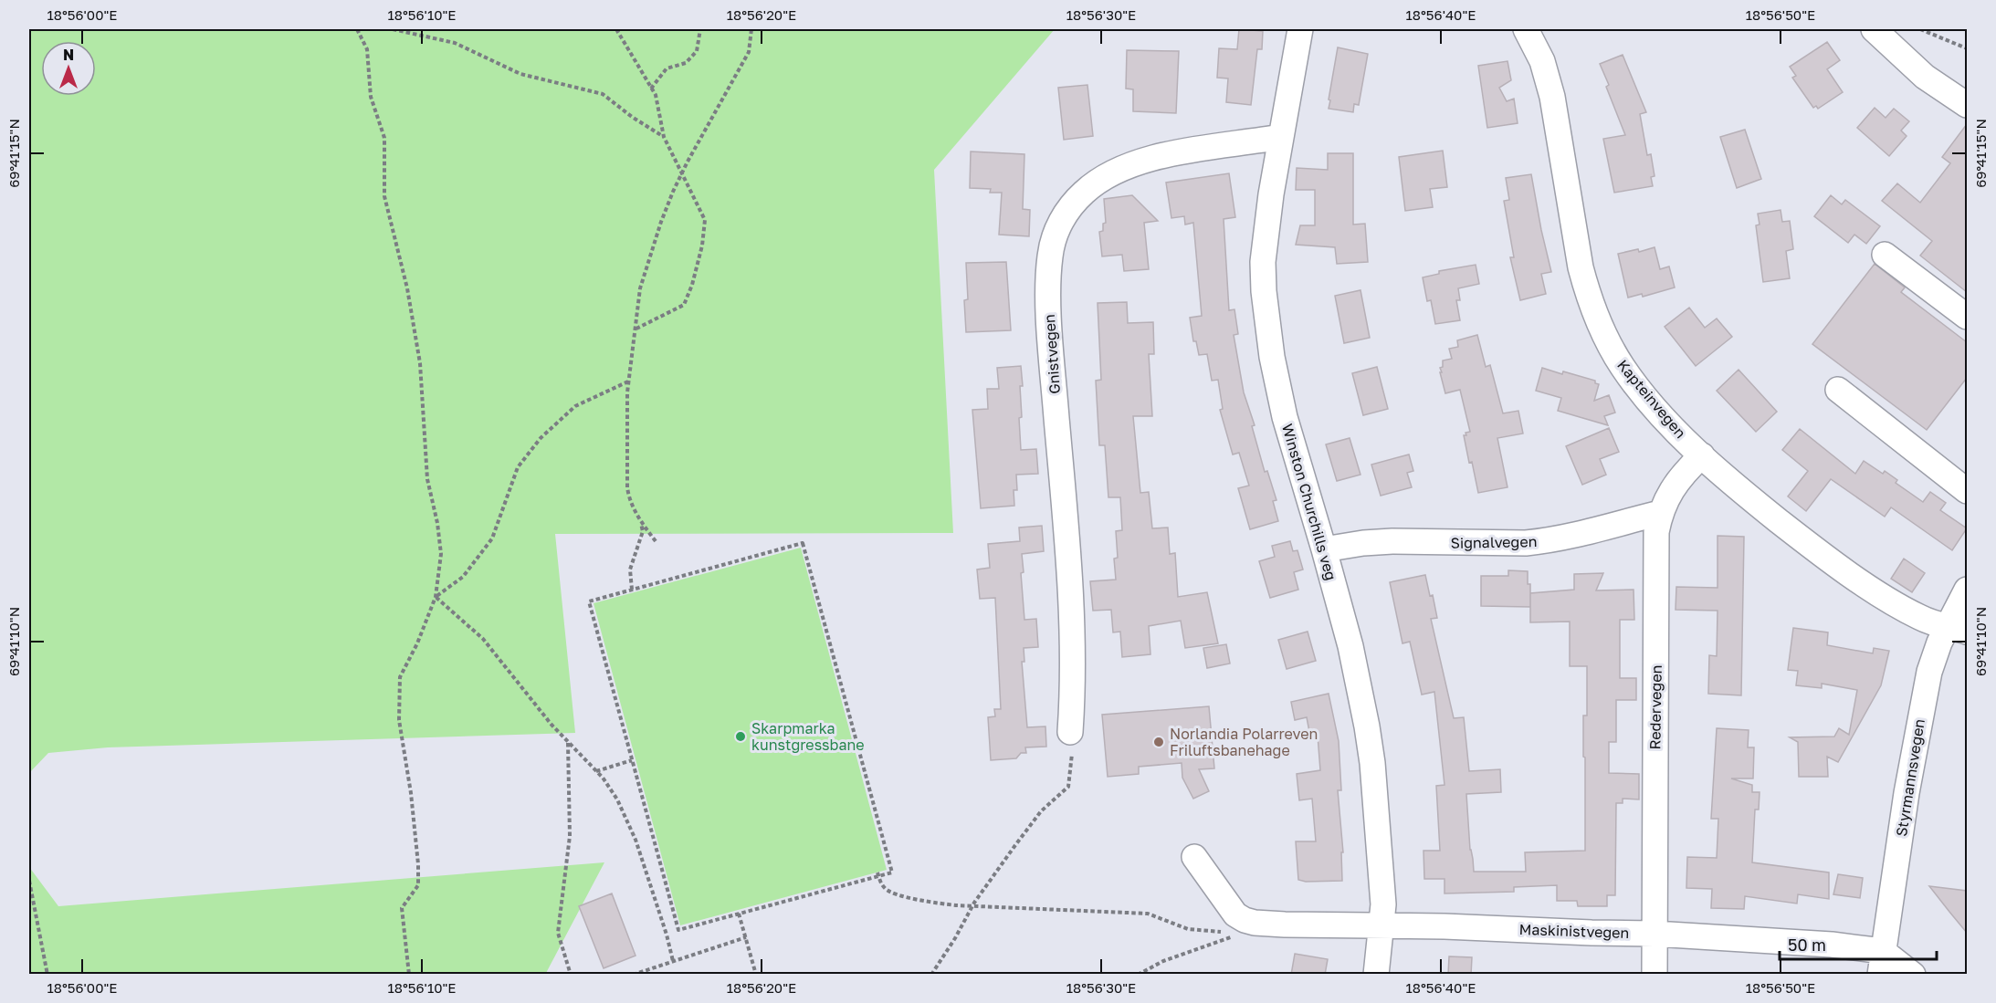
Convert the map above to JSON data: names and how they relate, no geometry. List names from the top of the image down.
{
  "streets": {
    "street": [
      "Gnistvegen",
      "Kapteinvegen",
      "Winston Churchills veg",
      "Signalvegen",
      "Redervegen",
      "Styrmannsvegen",
      "Maskinistvegen"
    ]
  },
  "crossings": [
    ["Gnistvegen", "Winston Churchills veg"],
    ["Kapteinvegen", "Redervegen"],
    ["Kapteinvegen", "Styrmannsvegen"],
    ["Winston Churchills veg", "Signalvegen"],
    ["Winston Churchills veg", "Maskinistvegen"],
    ["Signalvegen", "Redervegen"],
    ["Redervegen", "Maskinistvegen"],
    ["Styrmannsvegen", "Maskinistvegen"]
  ],
  "places": ["Skarpmarka kunstgressbane", "Norlandia Polarreven Friluftsbanehage"],
  "scale_bar": "50 m",
  "north": "top",
  "coordinates": [
    "18°56'00\"E",
    "18°56'10\"E",
    "18°56'20\"E",
    "18°56'30\"E",
    "18°56'40\"E",
    "18°56'50\"E",
    "69°41'15\"N",
    "69°41'10\"N"
  ]
}
